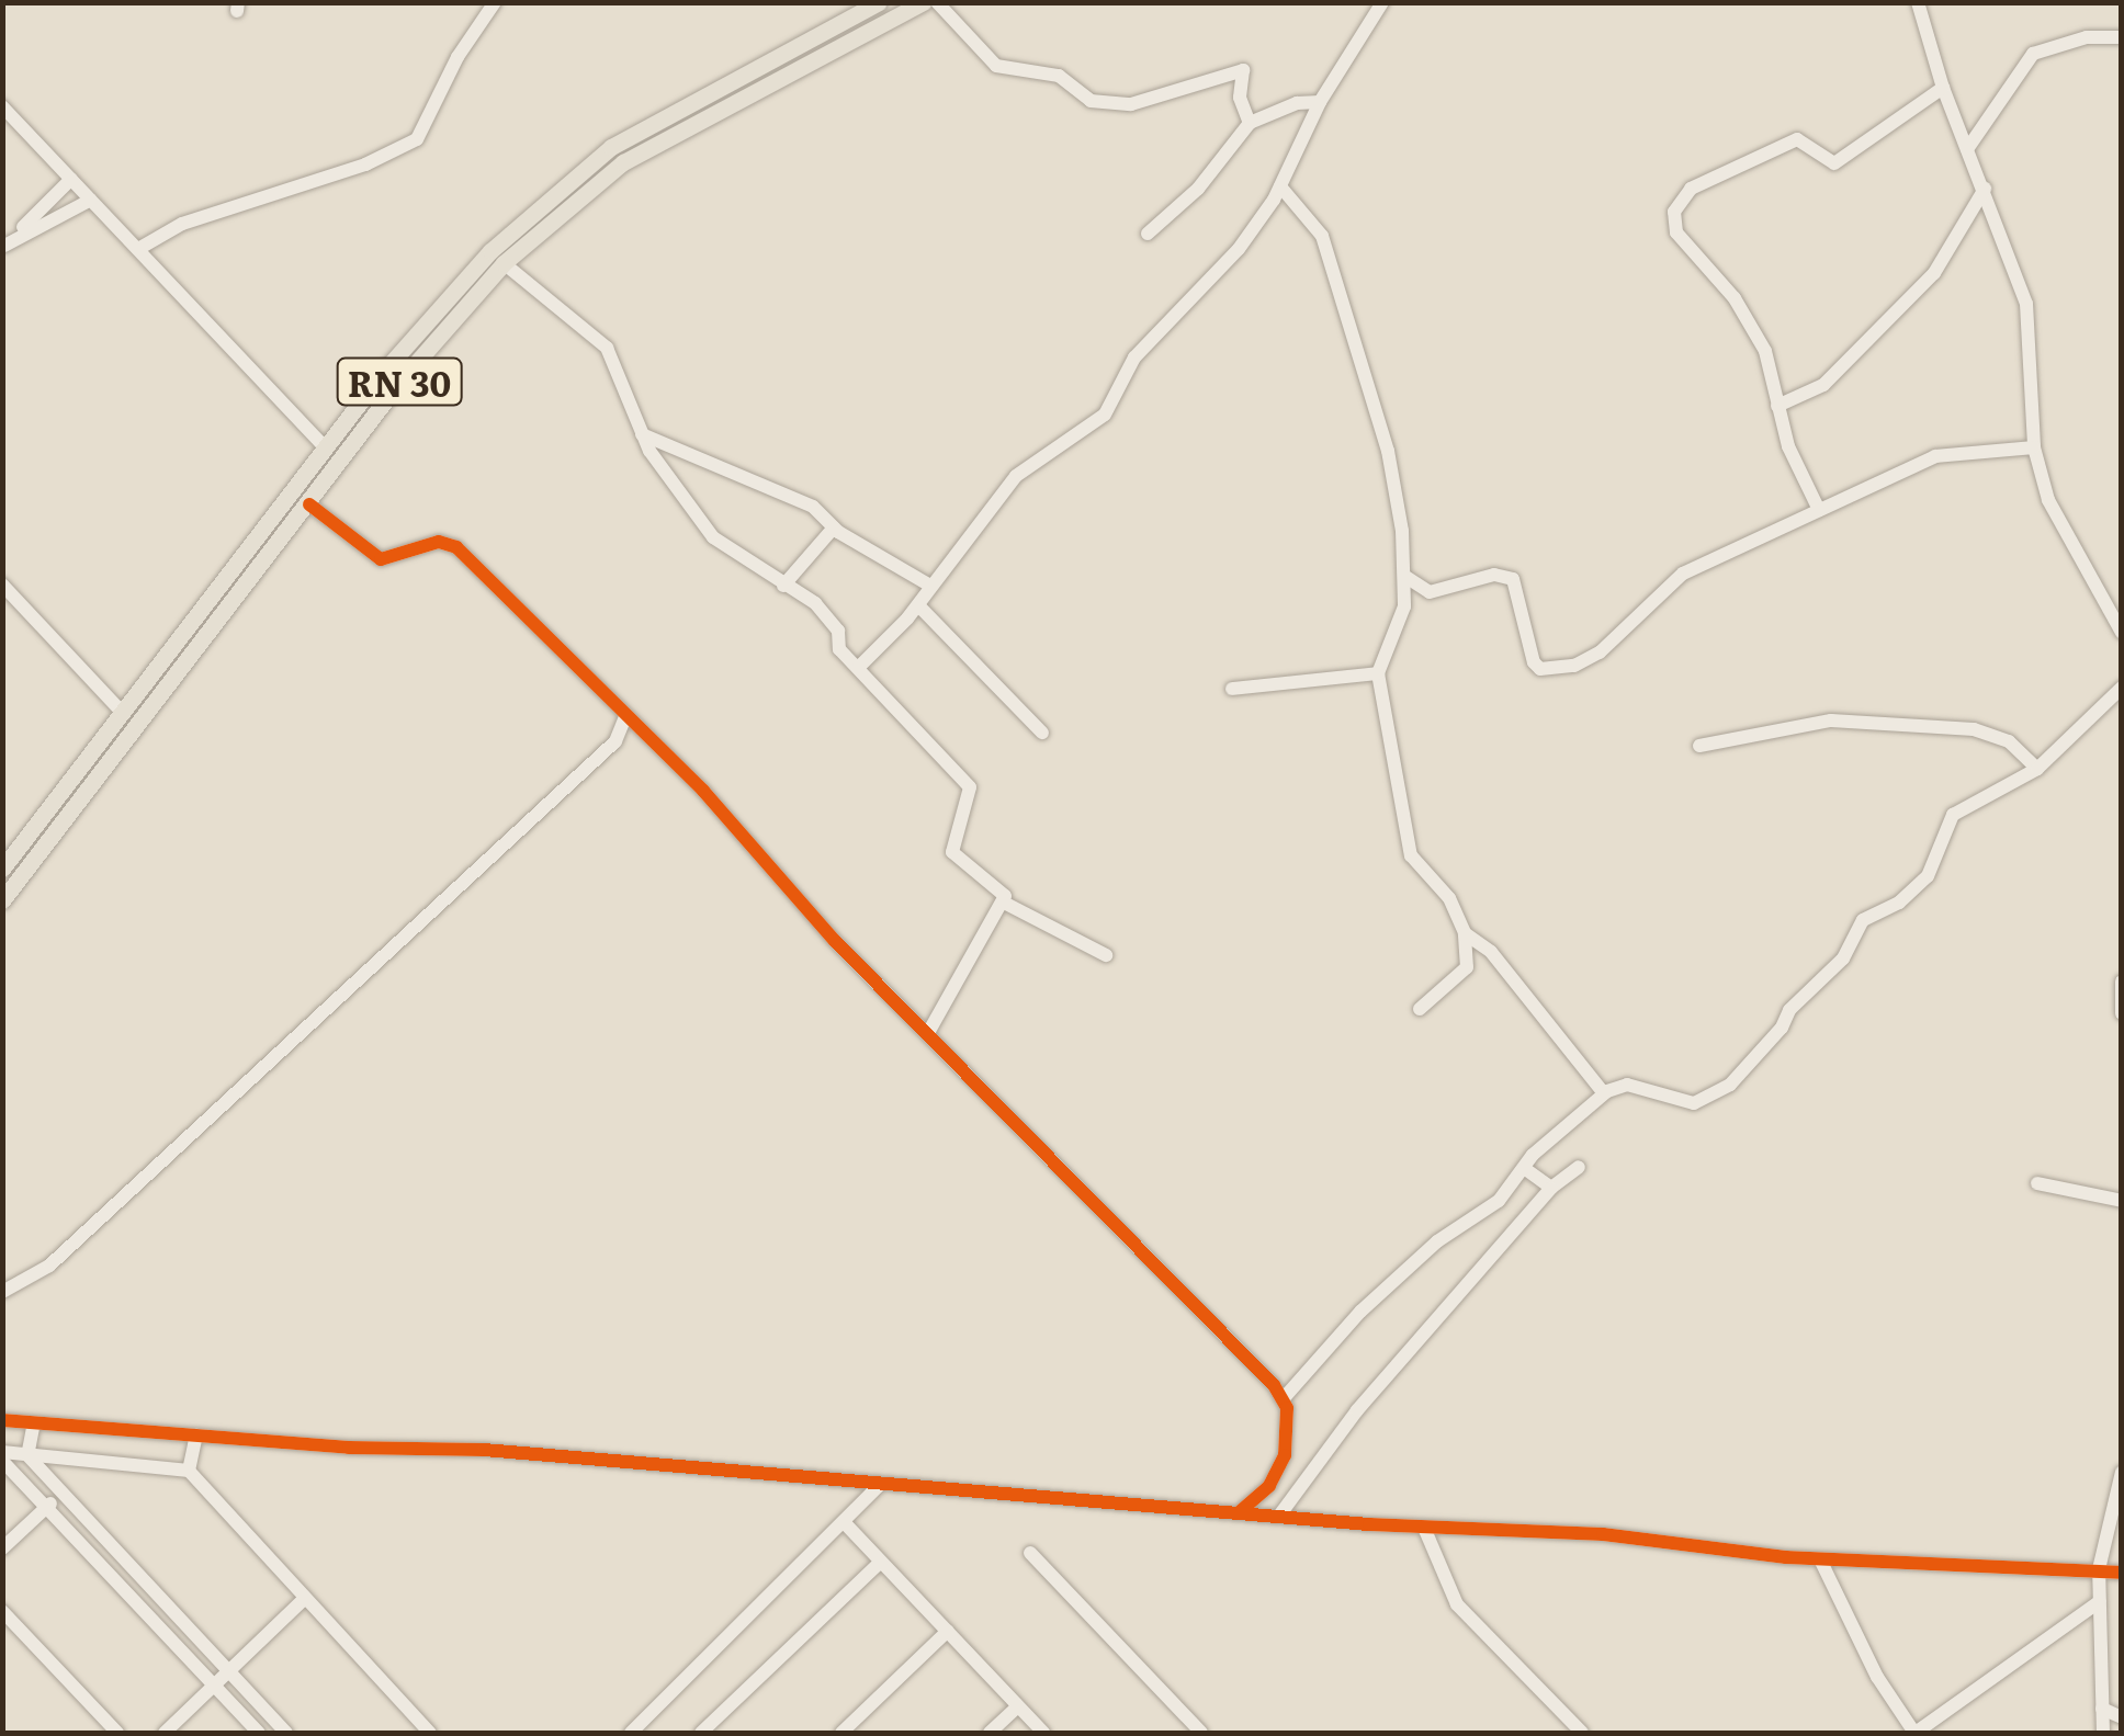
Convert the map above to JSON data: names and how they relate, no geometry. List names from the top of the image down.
{
  "streets": {
    "main road": ["RN 30"]
  }
}
